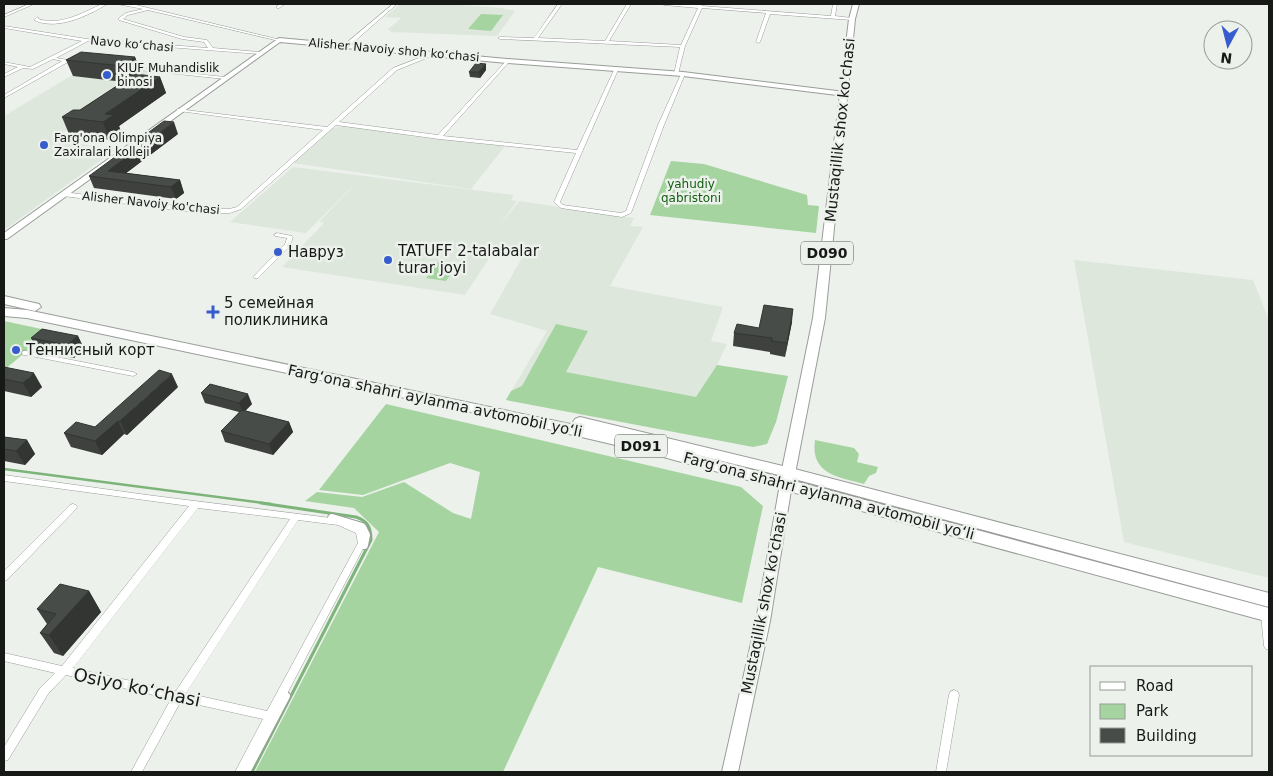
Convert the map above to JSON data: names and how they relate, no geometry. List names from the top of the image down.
{
  "streets": {
    "highway": ["Fargʻona shahri aylanma avtomobil yoʻli", "D091"],
    "main road": ["Mustaqillik shox ko'chasi", "D090"],
    "street": [
      "Navo koʻchasi",
      "Alisher Navoiy shoh koʻchasi",
      "Alisher Navoiy ko'chasi",
      "Osiyo koʻchasi"
    ]
  },
  "crossings": [
    ["Alisher Navoiy shoh koʻchasi", "Mustaqillik shox ko'chasi"],
    ["Alisher Navoiy shoh koʻchasi", "Alisher Navoiy ko'chasi"],
    ["Mustaqillik shox ko'chasi", "Fargʻona shahri aylanma avtomobil yoʻli"]
  ],
  "parks": ["yahudiy qabristoni"],
  "places": {
    "other": [
      "KIUF Muhandislik binosi",
      "Farg'ona Olimpiya Zaxiralari kolleji",
      "Навруз",
      "TATUFF 2-talabalar turar joyi",
      "Теннисный корт"
    ],
    "health": ["5 семейная поликлиника"]
  },
  "legend": ["Road", "Park", "Building"],
  "north": "bottom"
}
